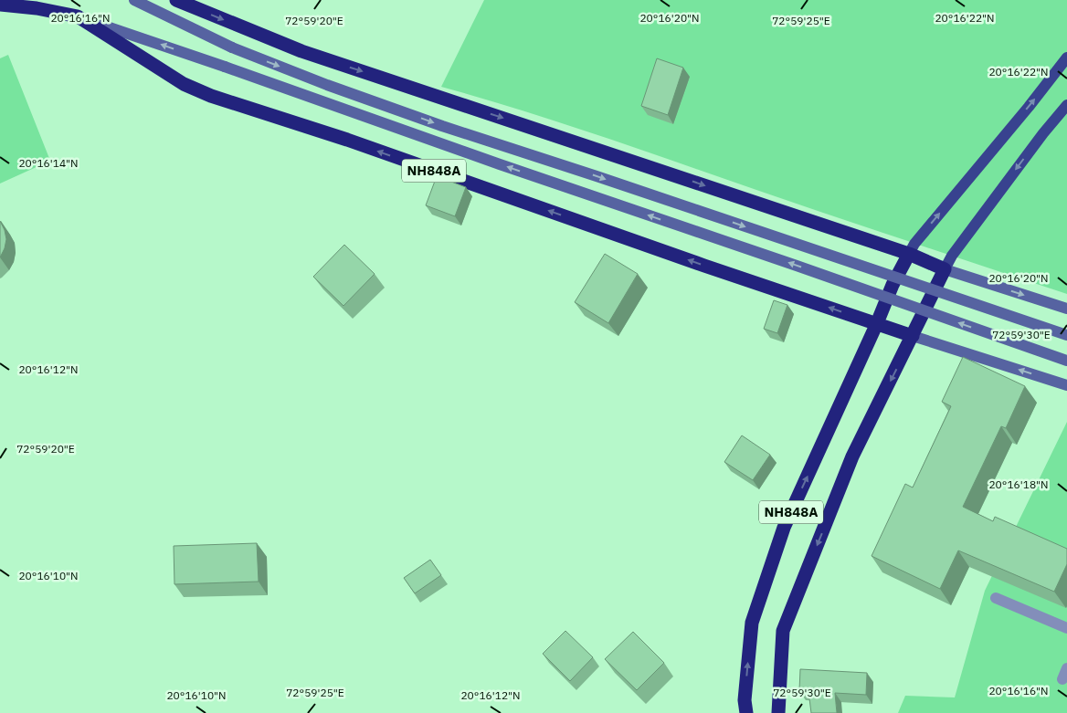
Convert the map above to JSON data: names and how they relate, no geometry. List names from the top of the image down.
{
  "streets": {
    "highway": ["NH848A"]
  },
  "coordinates": [
    "20°16'16\"N",
    "20°16'20\"N",
    "20°16'22\"N",
    "72°59'20\"E",
    "72°59'25\"E",
    "20°16'14\"N",
    "72°59'30\"E",
    "20°16'12\"N",
    "20°16'18\"N",
    "20°16'10\"N"
  ]
}
